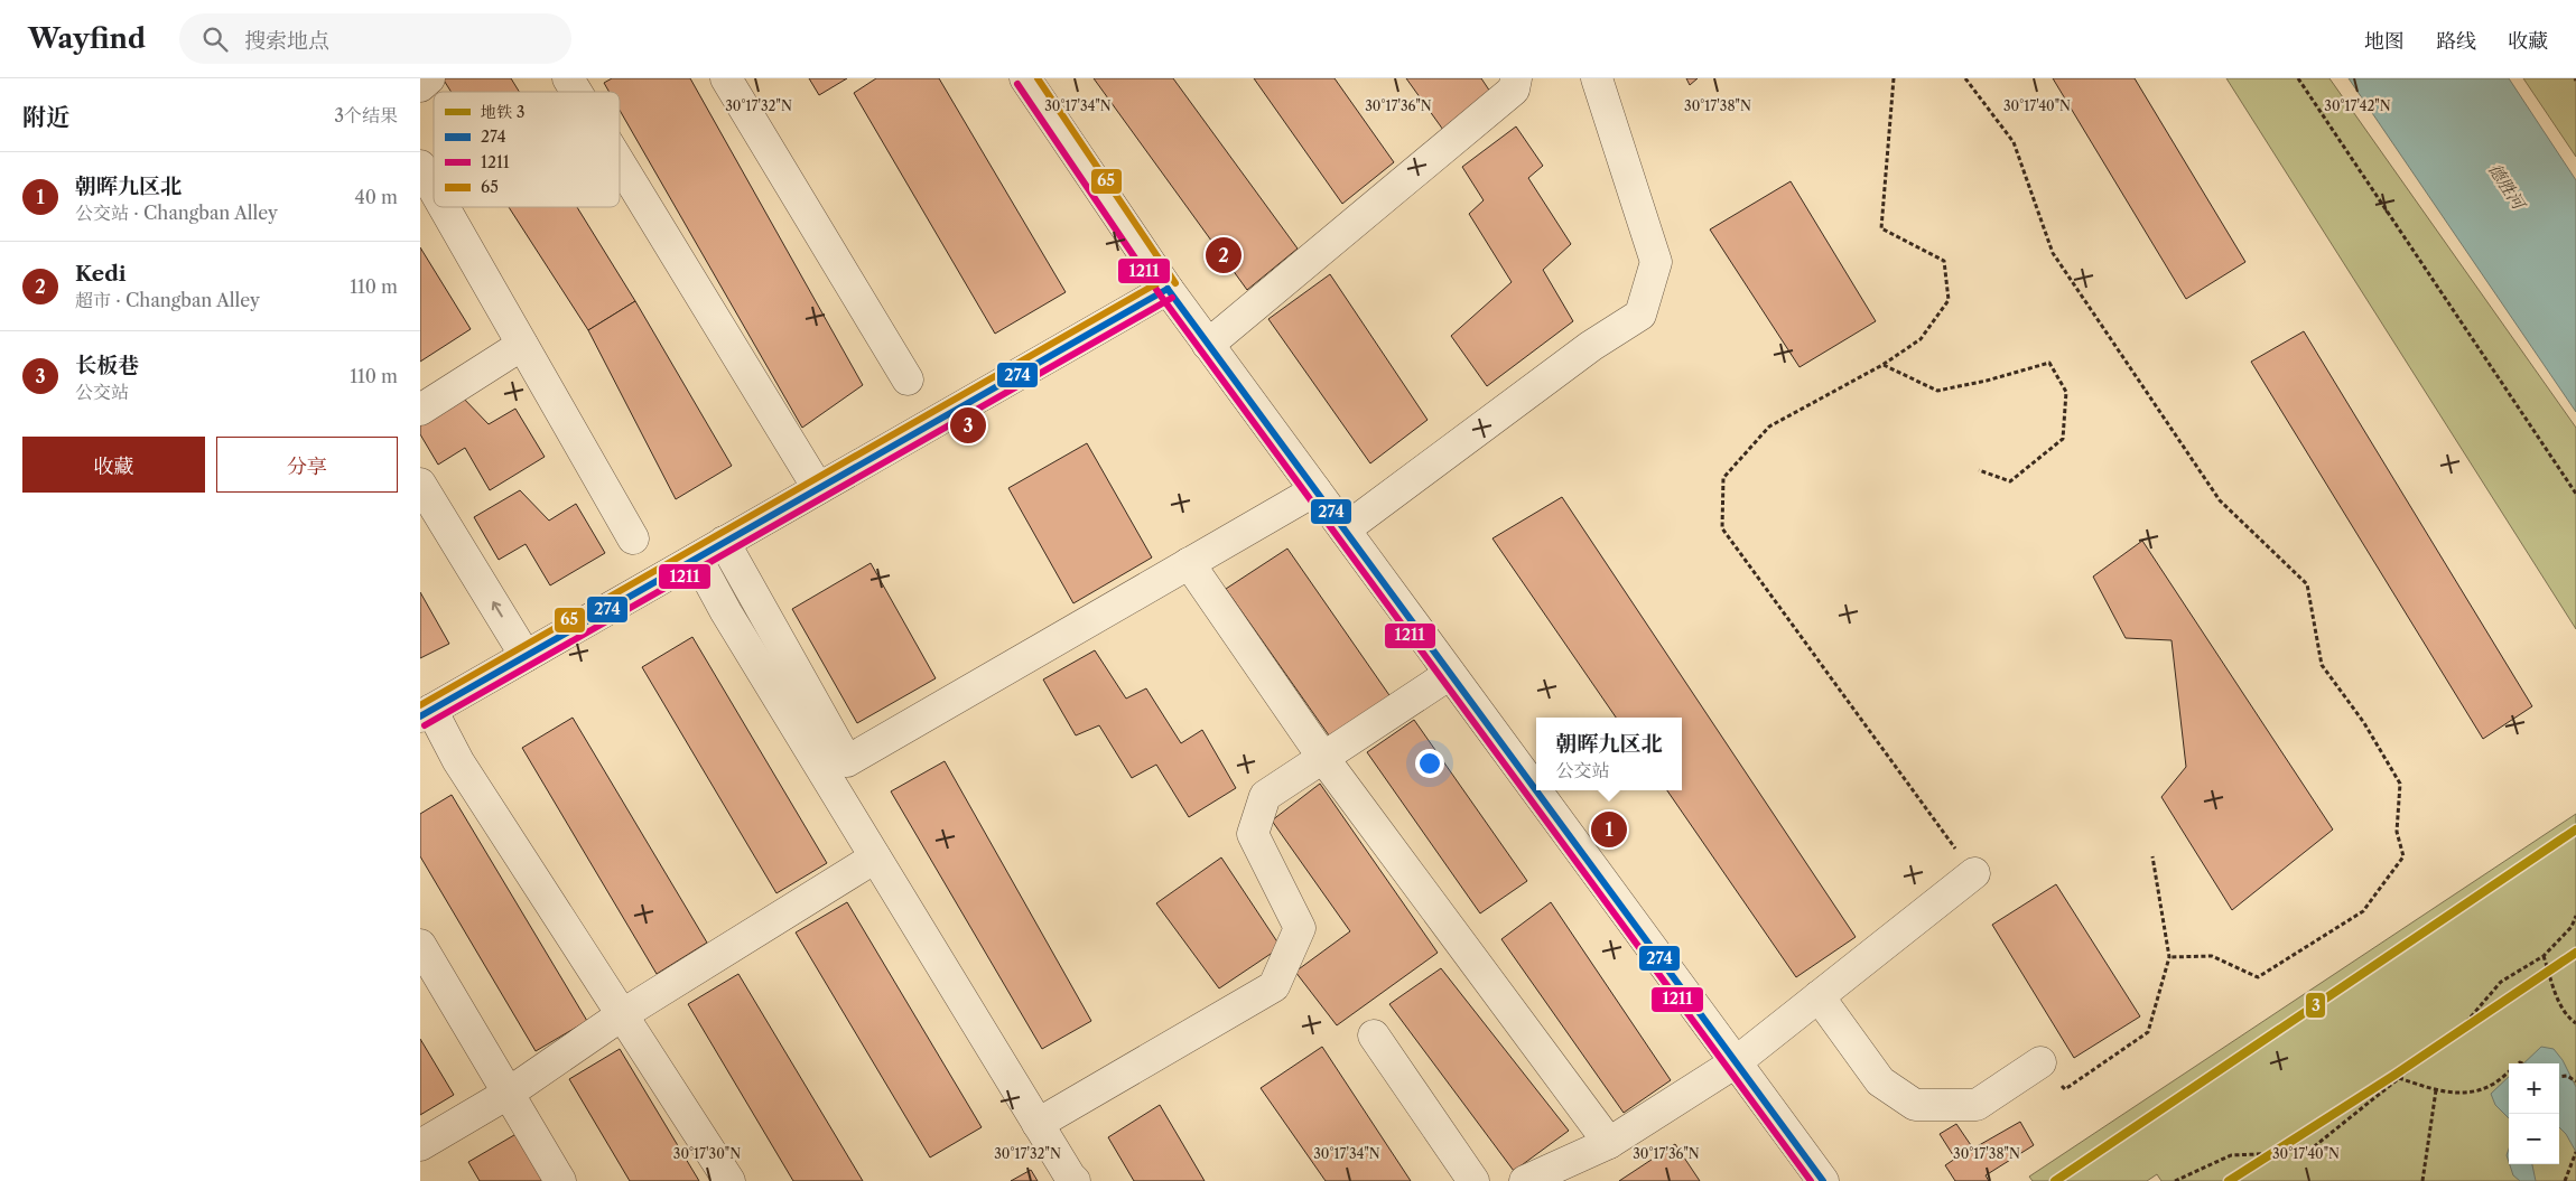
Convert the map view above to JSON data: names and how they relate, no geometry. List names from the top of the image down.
{
  "water": ["德胜河"],
  "lines": [
    "transit line 65",
    "transit line 1211",
    "transit line 274",
    "metro line 3"
  ],
  "legend": [
    "地铁 3",
    "274",
    "1211",
    "65"
  ],
  "page": {
    "header": "Wayfind",
    "search": "搜索地点",
    "nav": ["地图", "路线", "收藏"],
    "heading": ["附近", "3个结果"],
    "list": [
      {
        "mark": "1",
        "name": "朝晖九区北",
        "note": "公交站 · Changban Alley",
        "value": "40 m"
      },
      {
        "mark": "2",
        "name": "Kedi",
        "note": "超市 · Changban Alley",
        "value": "110 m"
      },
      {
        "mark": "3",
        "name": "长板巷",
        "note": "公交站",
        "value": "110 m"
      }
    ],
    "pins": ["2", "3", "1"],
    "buttons": ["收藏", "分享"],
    "popup": ["朝晖九区北", "公交站"],
    "map_buttons": ["+", "−"]
  },
  "coordinates": [
    "30°17'32\"N",
    "30°17'38\"N",
    "30°17'34\"N",
    "30°17'36\"N",
    "30°17'40\"N",
    "30°17'42\"N",
    "30°17'30\"N"
  ]
}
